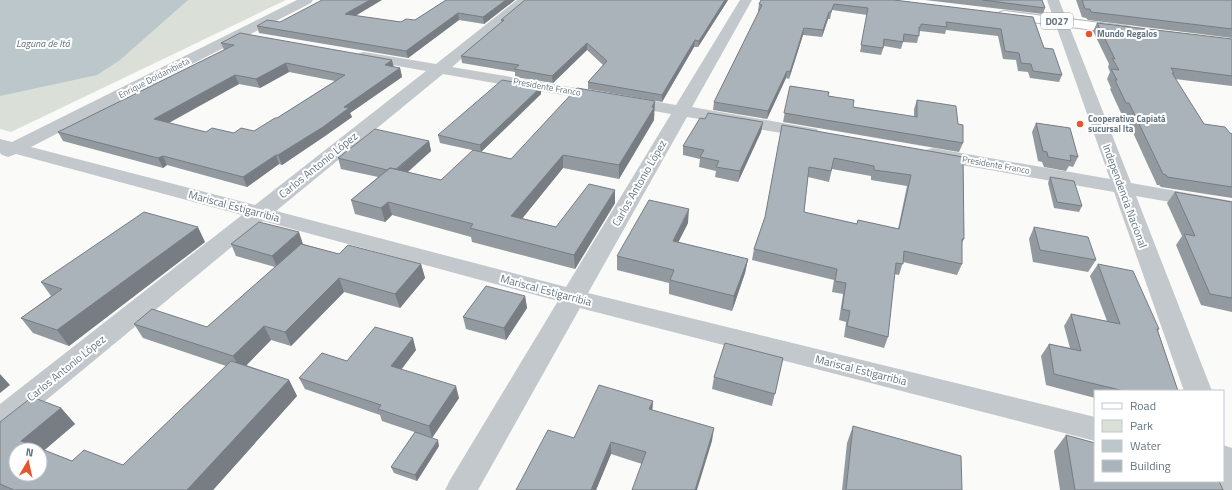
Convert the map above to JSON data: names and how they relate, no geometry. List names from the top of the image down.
{
  "streets": {
    "main road": ["D027"],
    "street": [
      "Enrique Doldanibieta",
      "Presidente Franco",
      "Carlos Antonio López",
      "Independencia Nacional",
      "Mariscal Estigarribia"
    ]
  },
  "crossings": [
    ["D027", "Independencia Nacional"],
    ["Enrique Doldanibieta", "Mariscal Estigarribia"],
    ["Presidente Franco", "Carlos Antonio López"],
    ["Presidente Franco", "Independencia Nacional"],
    ["Carlos Antonio López", "Mariscal Estigarribia"]
  ],
  "water": ["Laguna de Itá"],
  "places": ["Mundo Regalos", "Cooperativa Capiatá sucursal Ita"],
  "legend": [
    "Road",
    "Park",
    "Water",
    "Building"
  ],
  "north": "top"
}
